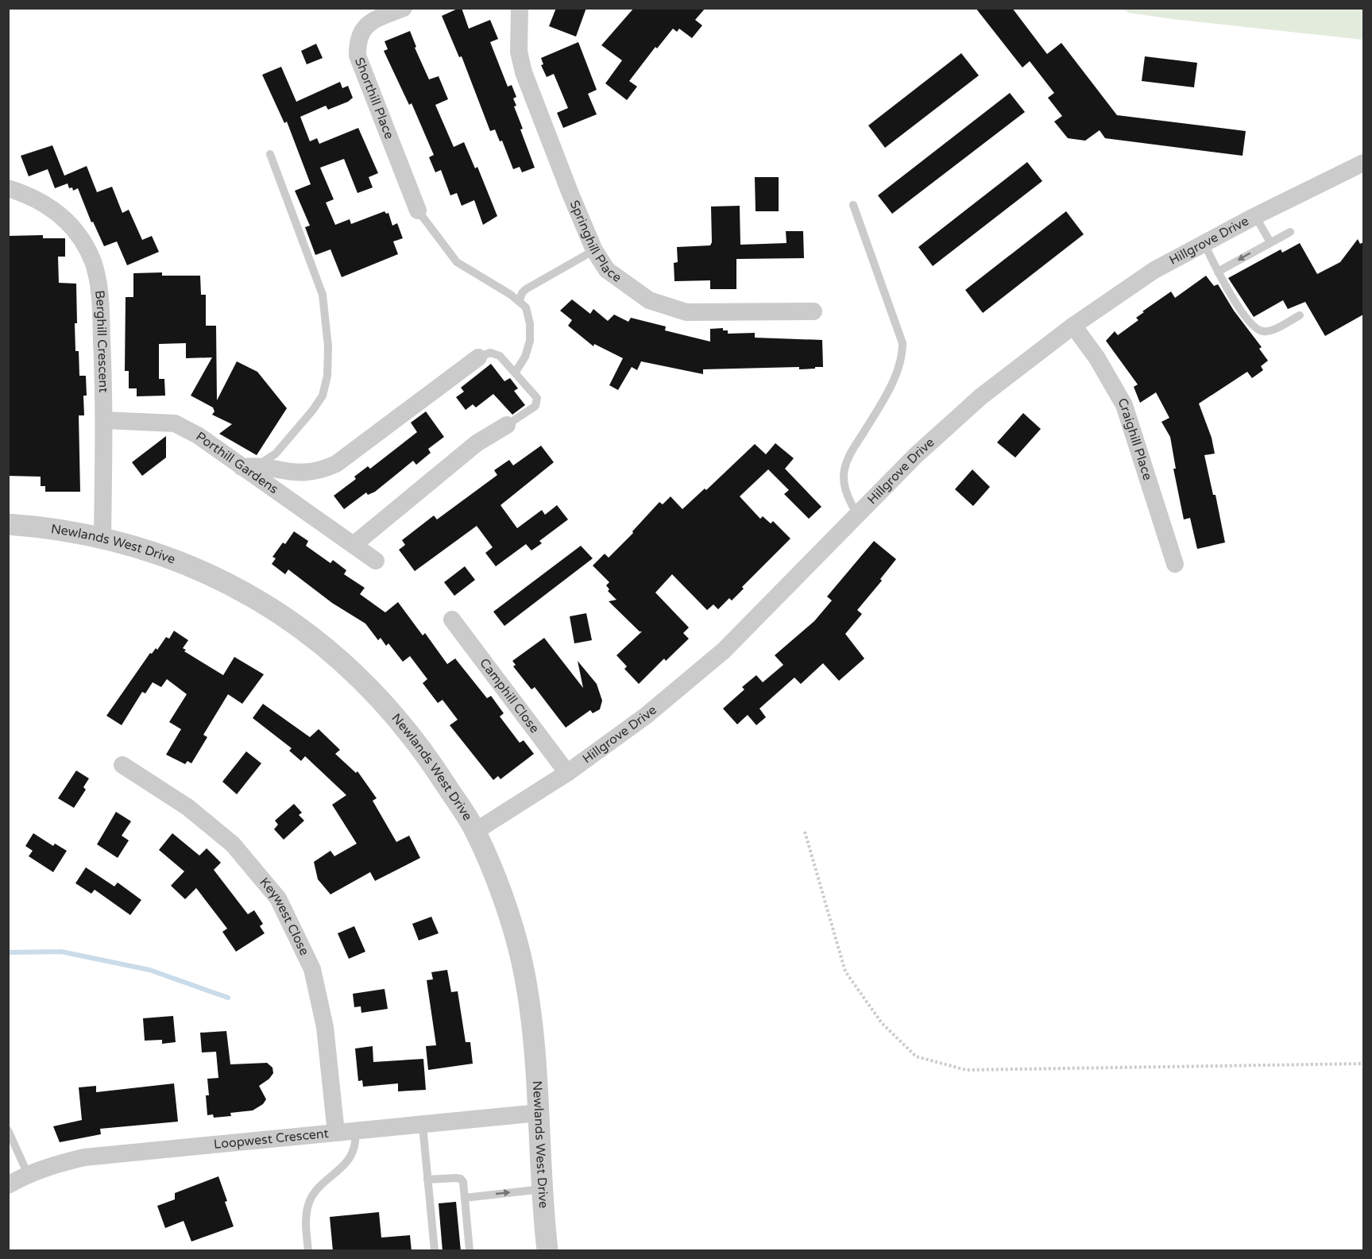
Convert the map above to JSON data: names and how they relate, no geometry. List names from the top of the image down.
{
  "streets": {
    "street": [
      "Shorthill Place",
      "Springhill Place",
      "Hillgrove Drive",
      "Berghill Crescent",
      "Craighill Place",
      "Porthill Gardens",
      "Newlands West Drive",
      "Camphill Close",
      "Keywest Close",
      "Loopwest Crescent"
    ]
  },
  "crossings": [
    ["Hillgrove Drive", "Craighill Place"],
    ["Hillgrove Drive", "Newlands West Drive"],
    ["Hillgrove Drive", "Camphill Close"],
    ["Berghill Crescent", "Porthill Gardens"],
    ["Berghill Crescent", "Newlands West Drive"],
    ["Newlands West Drive", "Loopwest Crescent"],
    ["Keywest Close", "Loopwest Crescent"]
  ]
}
